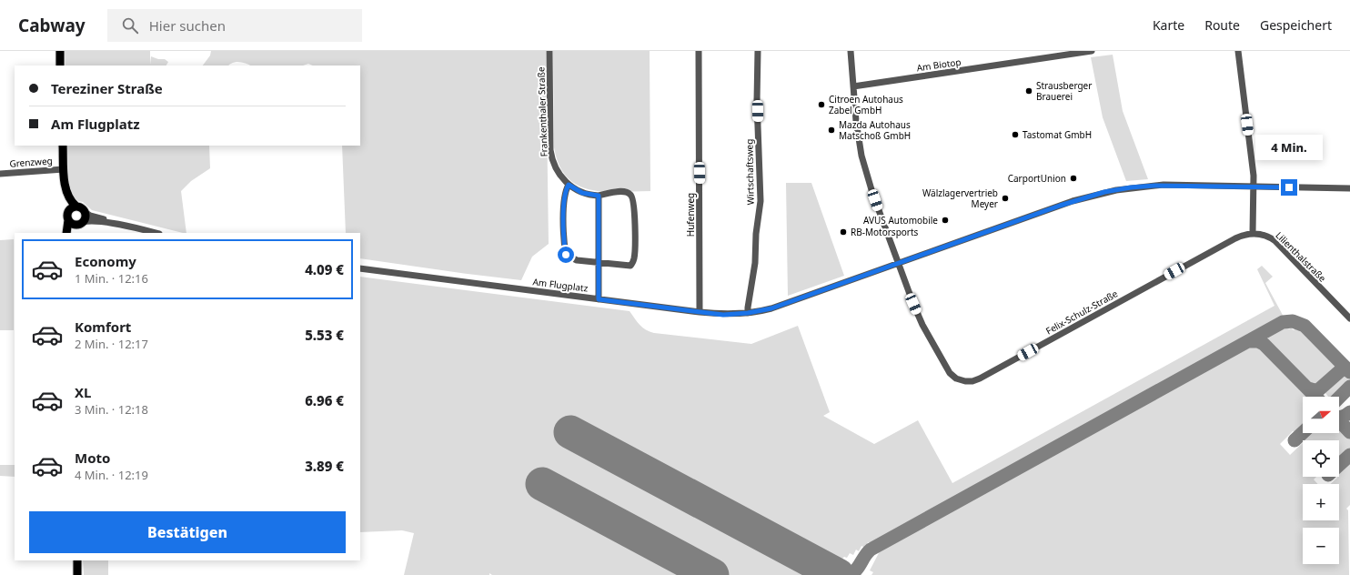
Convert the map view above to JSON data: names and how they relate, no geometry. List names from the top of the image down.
{
  "streets": {
    "street": [
      "Am Biotop",
      "Frankenthaler Straße",
      "Grenzweg",
      "Wirtschaftsweg",
      "Hufenweg",
      "Lilienthalstraße",
      "Am Flugplatz",
      "Felix-Schulz-Straße"
    ]
  },
  "crossings": [
    ["Am Biotop", "Felix-Schulz-Straße"],
    ["Wirtschaftsweg", "Am Flugplatz"],
    ["Hufenweg", "Am Flugplatz"],
    ["Lilienthalstraße", "Felix-Schulz-Straße"],
    ["Am Flugplatz", "Felix-Schulz-Straße"]
  ],
  "places": [
    "Strausberger Brauerei",
    "Citroen Autohaus Zabel GmbH",
    "Mazda Autohaus Matschoß GmbH",
    "Tastomat GmbH",
    "CarportUnion",
    "Wälzlagervertrieb Meyer",
    "AVUS Automobile",
    "RB-Motorsports"
  ],
  "north": "right",
  "page": {
    "header": "Cabway",
    "search": "Hier suchen",
    "nav": ["Karte", "Route", "Gespeichert"],
    "banner": ["Tereziner Straße", "Am Flugplatz"],
    "bubble": "4 Min.",
    "list": [
      {
        "name": "Economy",
        "note": "1 Min. · 12:16",
        "value": "4.09 €"
      },
      {
        "name": "Komfort",
        "note": "2 Min. · 12:17",
        "value": "5.53 €"
      },
      {
        "name": "XL",
        "note": "3 Min. · 12:18",
        "value": "6.96 €"
      },
      {
        "name": "Moto",
        "note": "4 Min. · 12:19",
        "value": "3.89 €"
      }
    ],
    "map_buttons": ["+", "−"],
    "buttons": "Bestätigen"
  }
}
